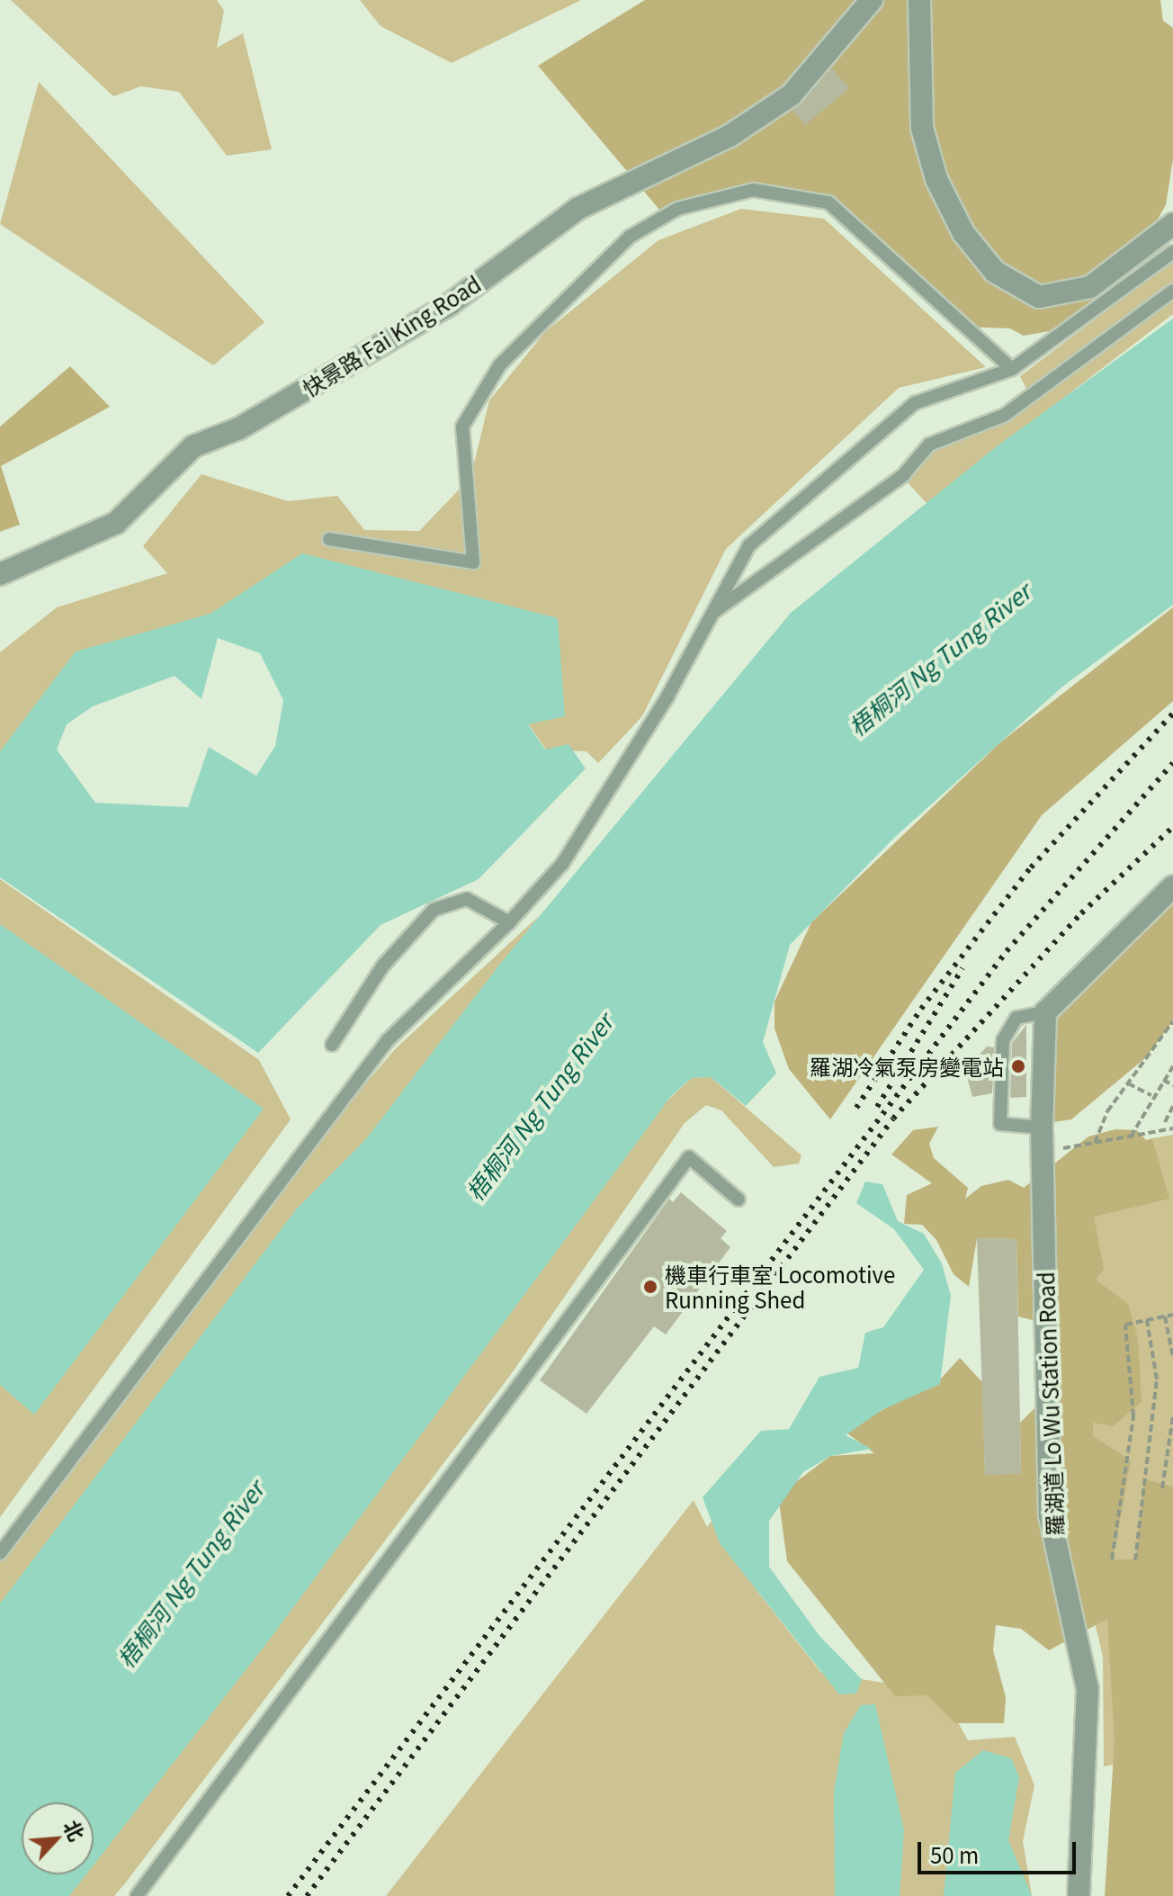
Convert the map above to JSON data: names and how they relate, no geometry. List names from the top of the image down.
{
  "streets": {
    "street": ["快景路 Fai King Road", "羅湖道 Lo Wu Station Road"]
  },
  "water": ["梧桐河 Ng Tung River"],
  "places": ["羅湖冷氣泵房變電站", "機車行車室 Locomotive Running Shed"],
  "scale_bar": "50 m",
  "north": "top right"
}
